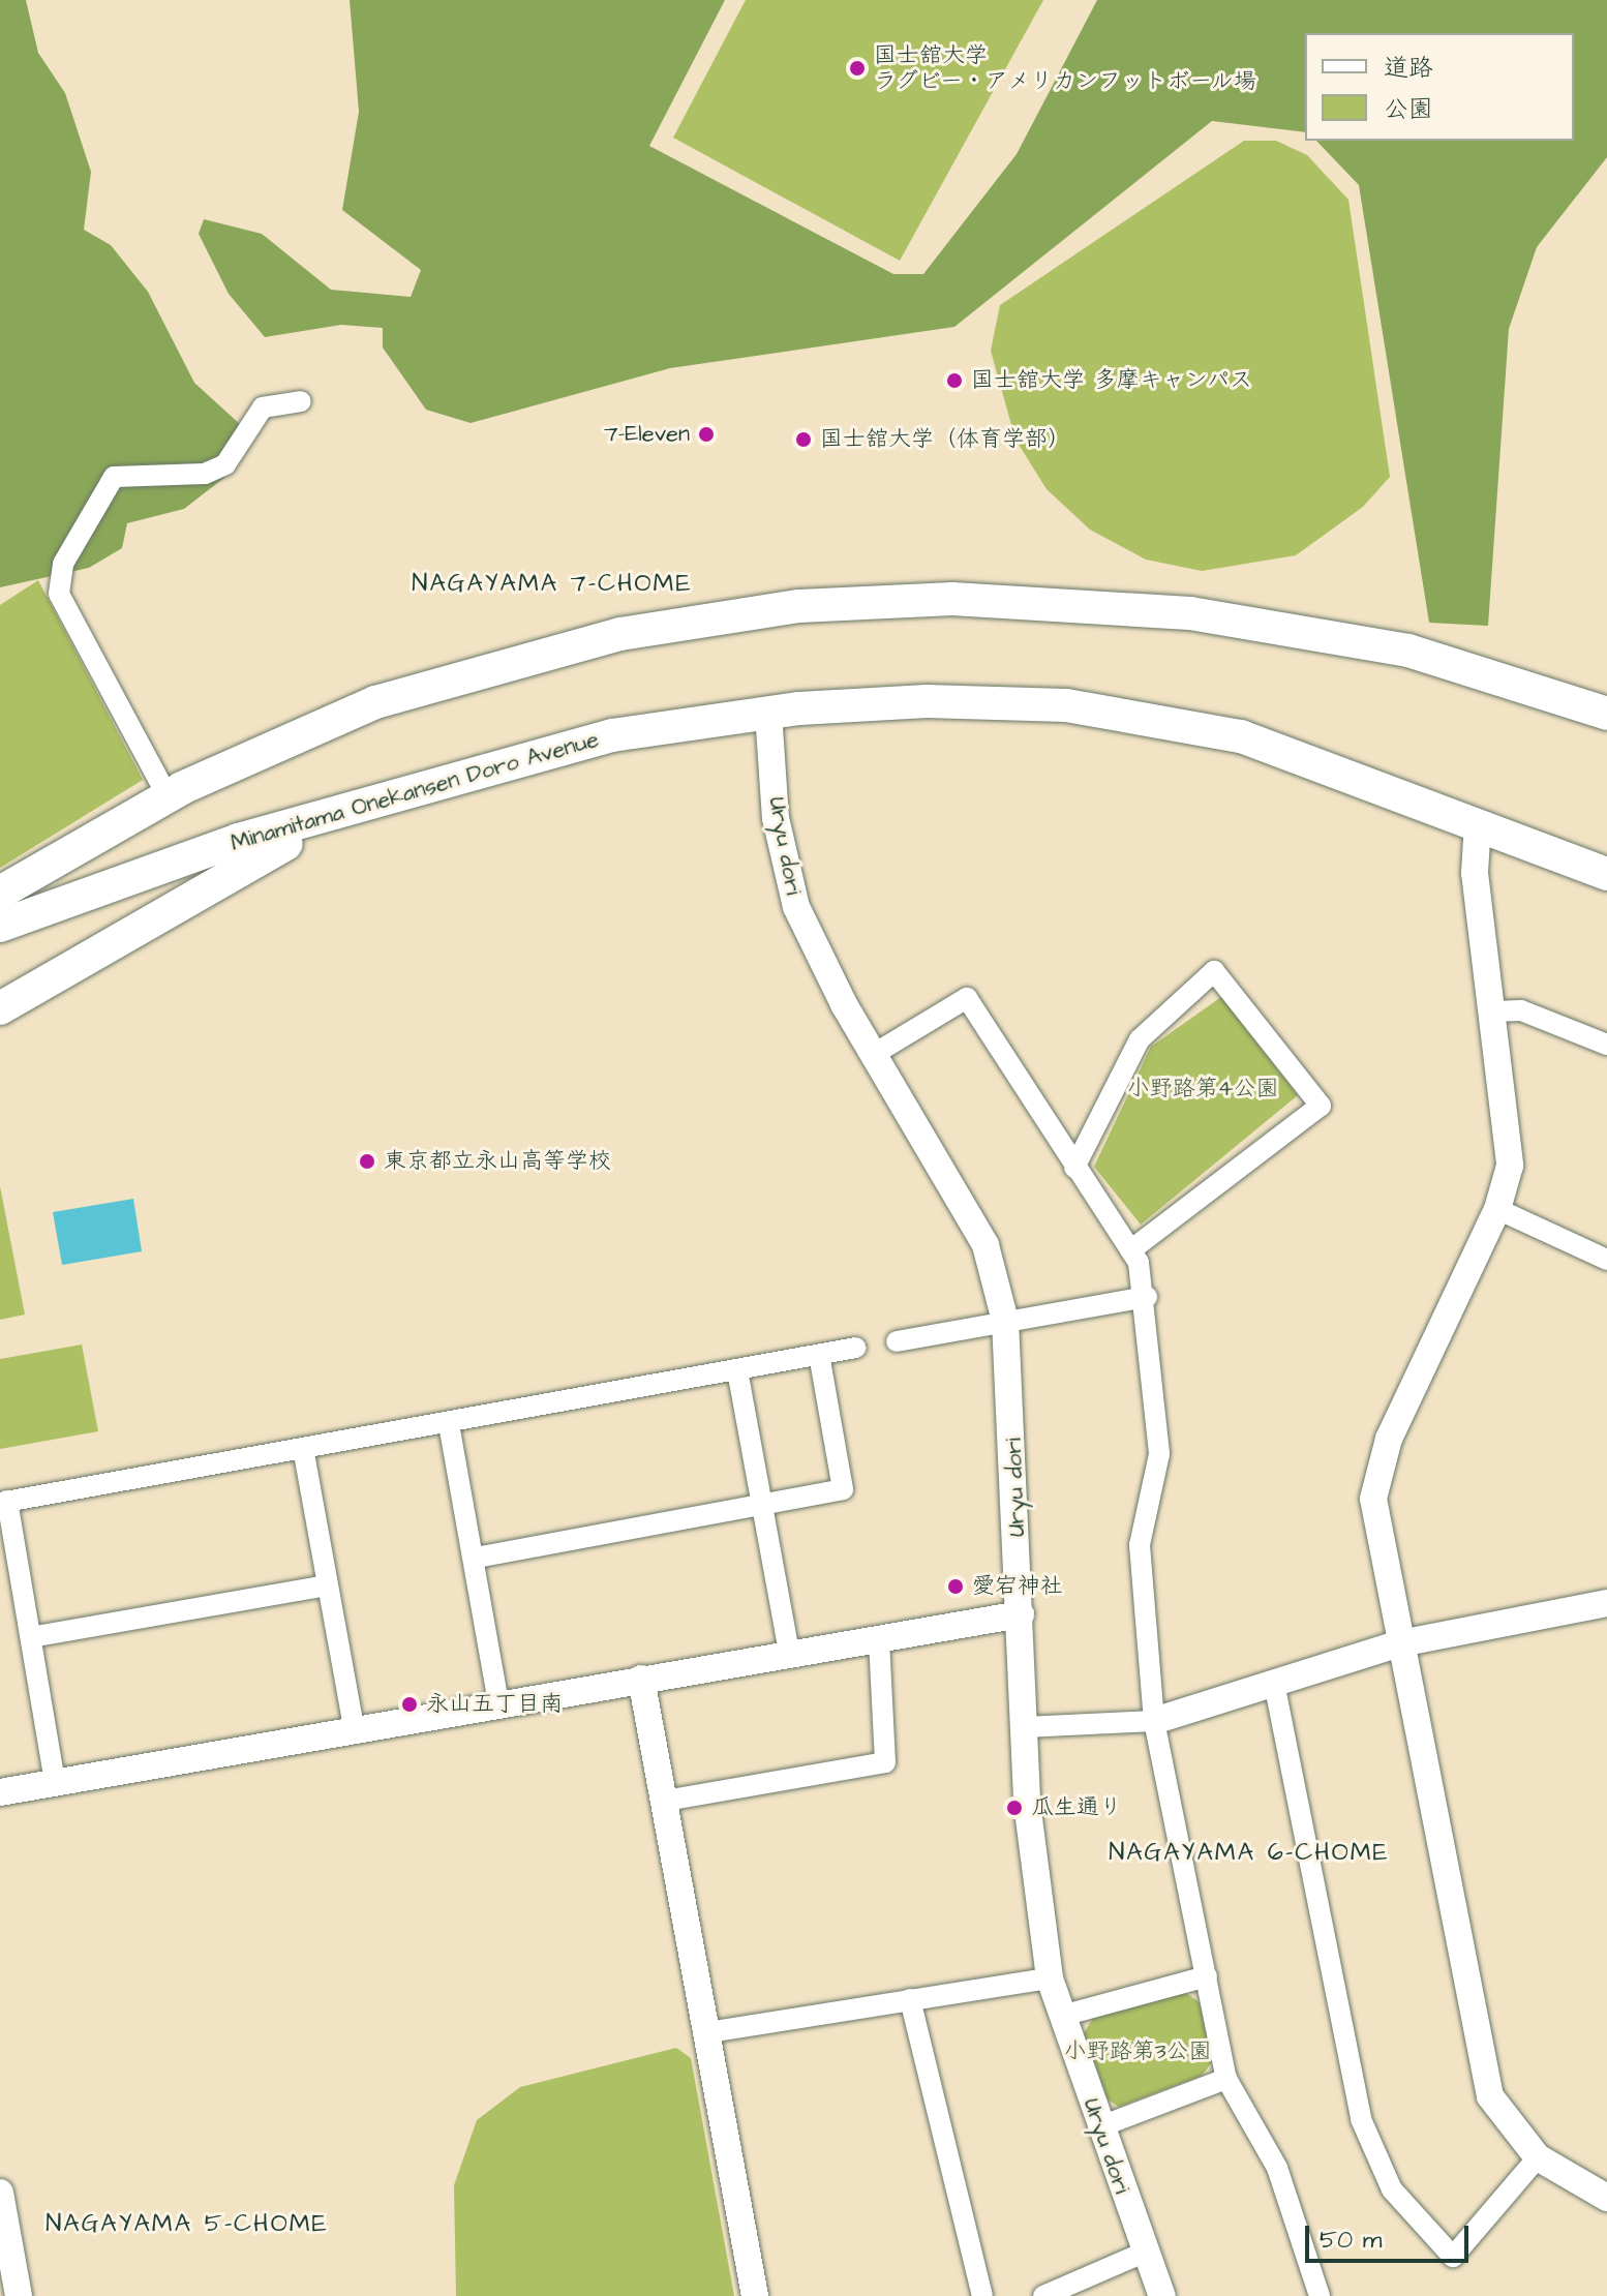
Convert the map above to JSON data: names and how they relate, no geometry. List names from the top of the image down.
{
  "streets": {
    "main road": ["Minamitama Onekansen Doro Avenue"],
    "street": ["Uryu dori"]
  },
  "crossings": [
    ["Minamitama Onekansen Doro Avenue", "Uryu dori"]
  ],
  "districts": ["NAGAYAMA 7-CHOME", "NAGAYAMA 6-CHOME", "NAGAYAMA 5-CHOME"],
  "parks": ["小野路第4公園", "小野路第3公園"],
  "places": [
    "国士舘大学 ラグビー・アメリカンフットボール場",
    "国士舘大学 多摩キャンパス",
    "7-Eleven",
    "国士舘大学（体育学部）",
    "東京都立永山高等学校",
    "愛宕神社",
    "永山五丁目南",
    "瓜生通り"
  ],
  "legend": ["道路", "公園"],
  "scale_bar": "50 m"
}
